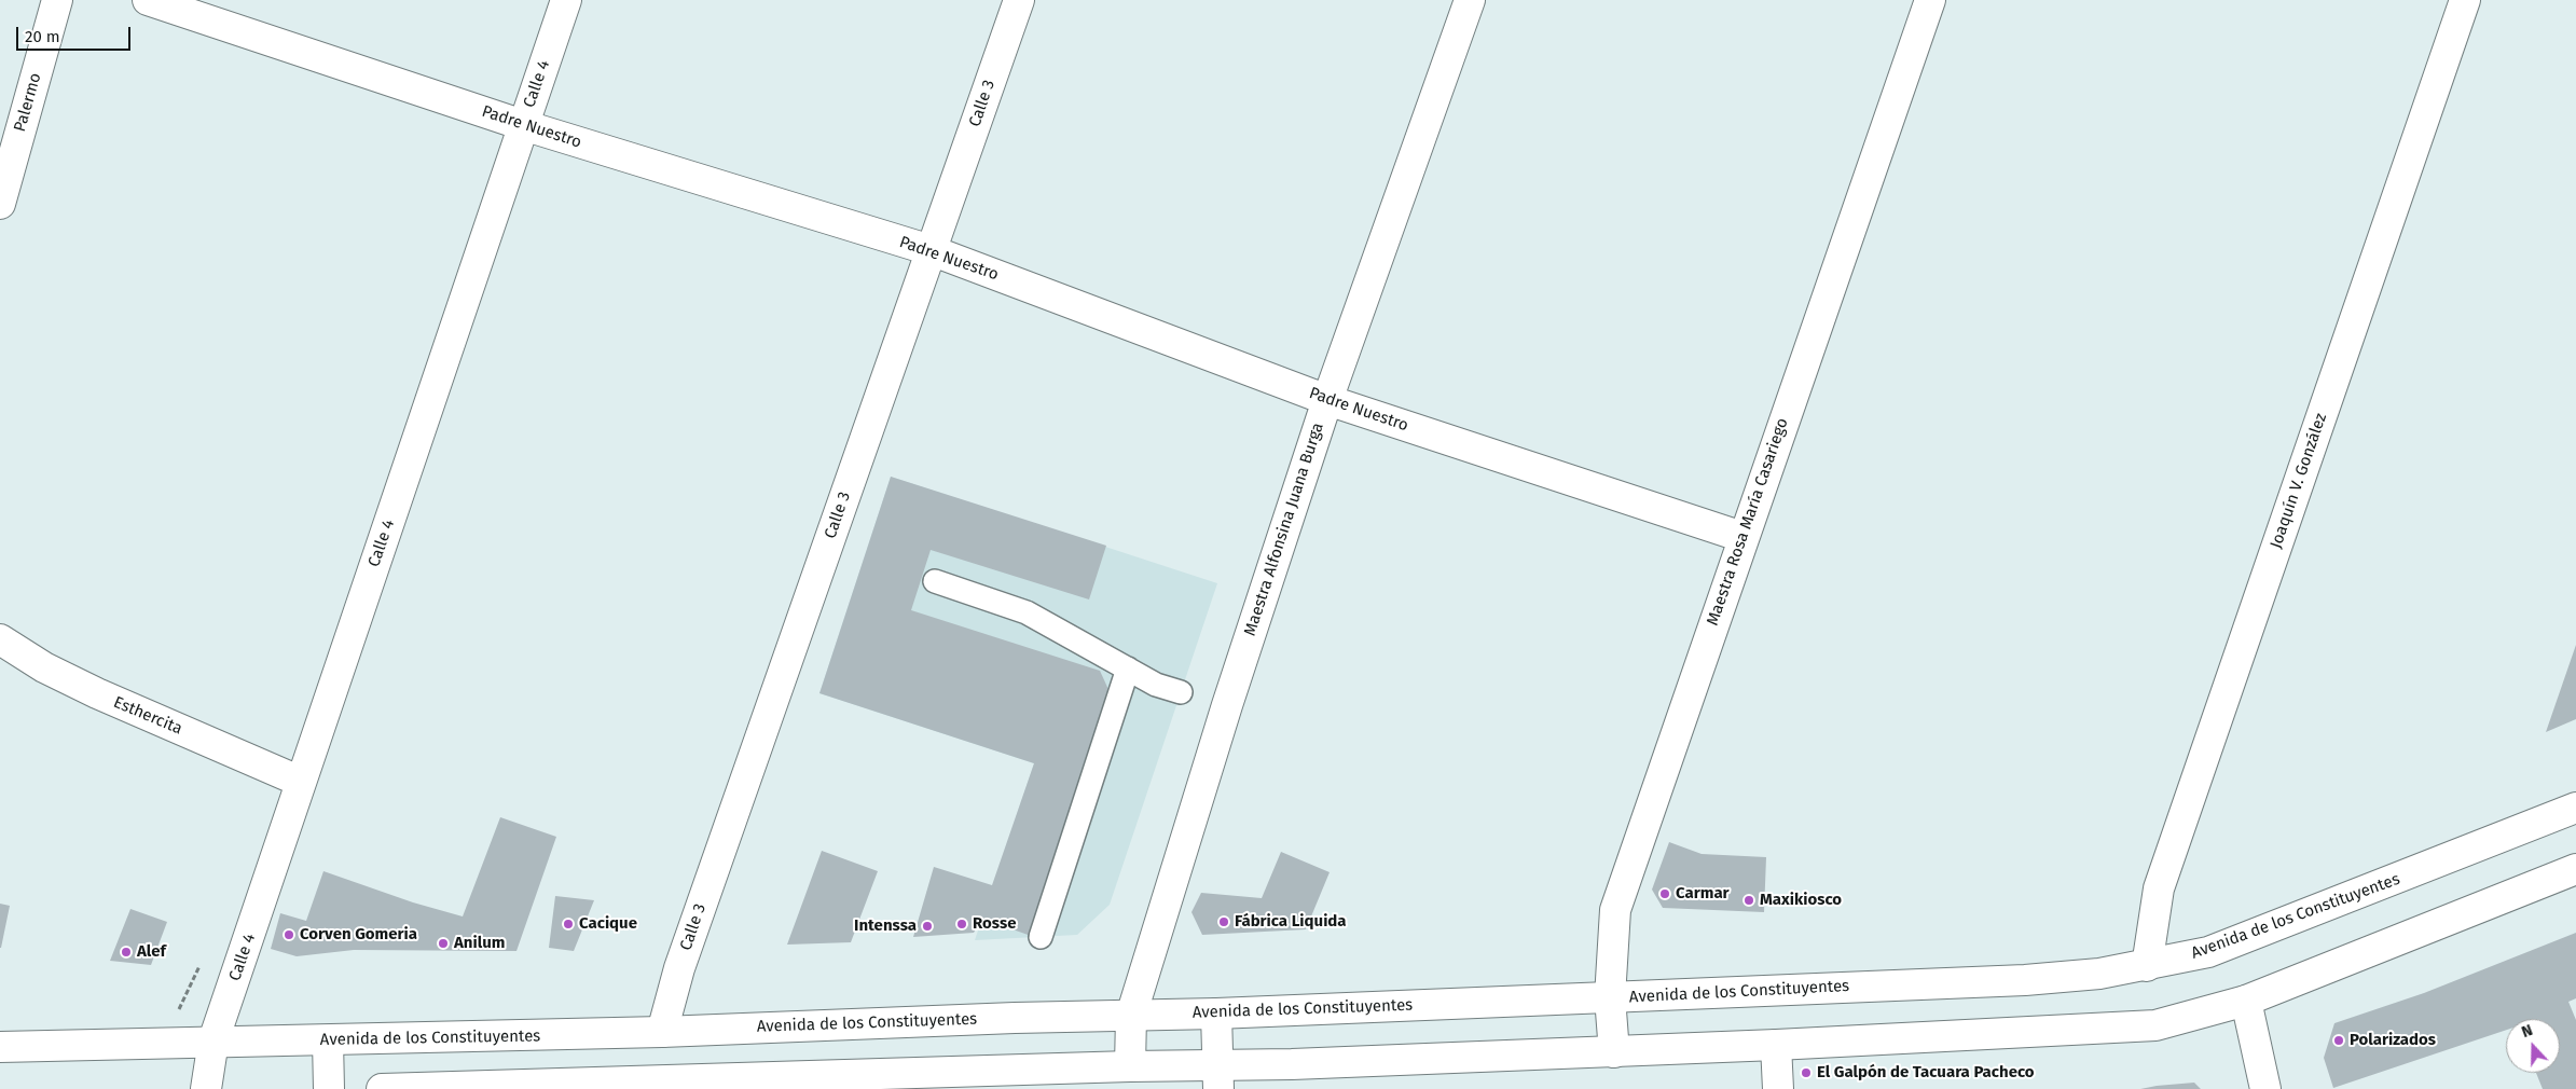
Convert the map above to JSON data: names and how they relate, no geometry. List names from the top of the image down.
{
  "streets": {
    "street": [
      "Calle 4",
      "Palermo",
      "Calle 3",
      "Padre Nuestro",
      "Joaquín V. González",
      "Maestra Rosa María Casariego",
      "Maestra Alfonsina Juana Burga",
      "Esthercita",
      "Avenida de los Constituyentes"
    ]
  },
  "crossings": [
    ["Calle 4", "Padre Nuestro"],
    ["Calle 4", "Esthercita"],
    ["Calle 4", "Avenida de los Constituyentes"],
    ["Calle 3", "Padre Nuestro"],
    ["Calle 3", "Avenida de los Constituyentes"],
    ["Padre Nuestro", "Maestra Rosa María Casariego"],
    ["Padre Nuestro", "Maestra Alfonsina Juana Burga"],
    ["Joaquín V. González", "Avenida de los Constituyentes"],
    ["Maestra Rosa María Casariego", "Avenida de los Constituyentes"],
    ["Maestra Alfonsina Juana Burga", "Avenida de los Constituyentes"]
  ],
  "places": [
    "Carmar",
    "Maxikiosco",
    "Fábrica Liquida",
    "Cacique",
    "Rosse",
    "Intenssa",
    "Corven Gomeria",
    "Anilum",
    "Alef",
    "Polarizados",
    "El Galpón de Tacuara Pacheco"
  ],
  "scale_bar": "20 m",
  "north": "top"
}
